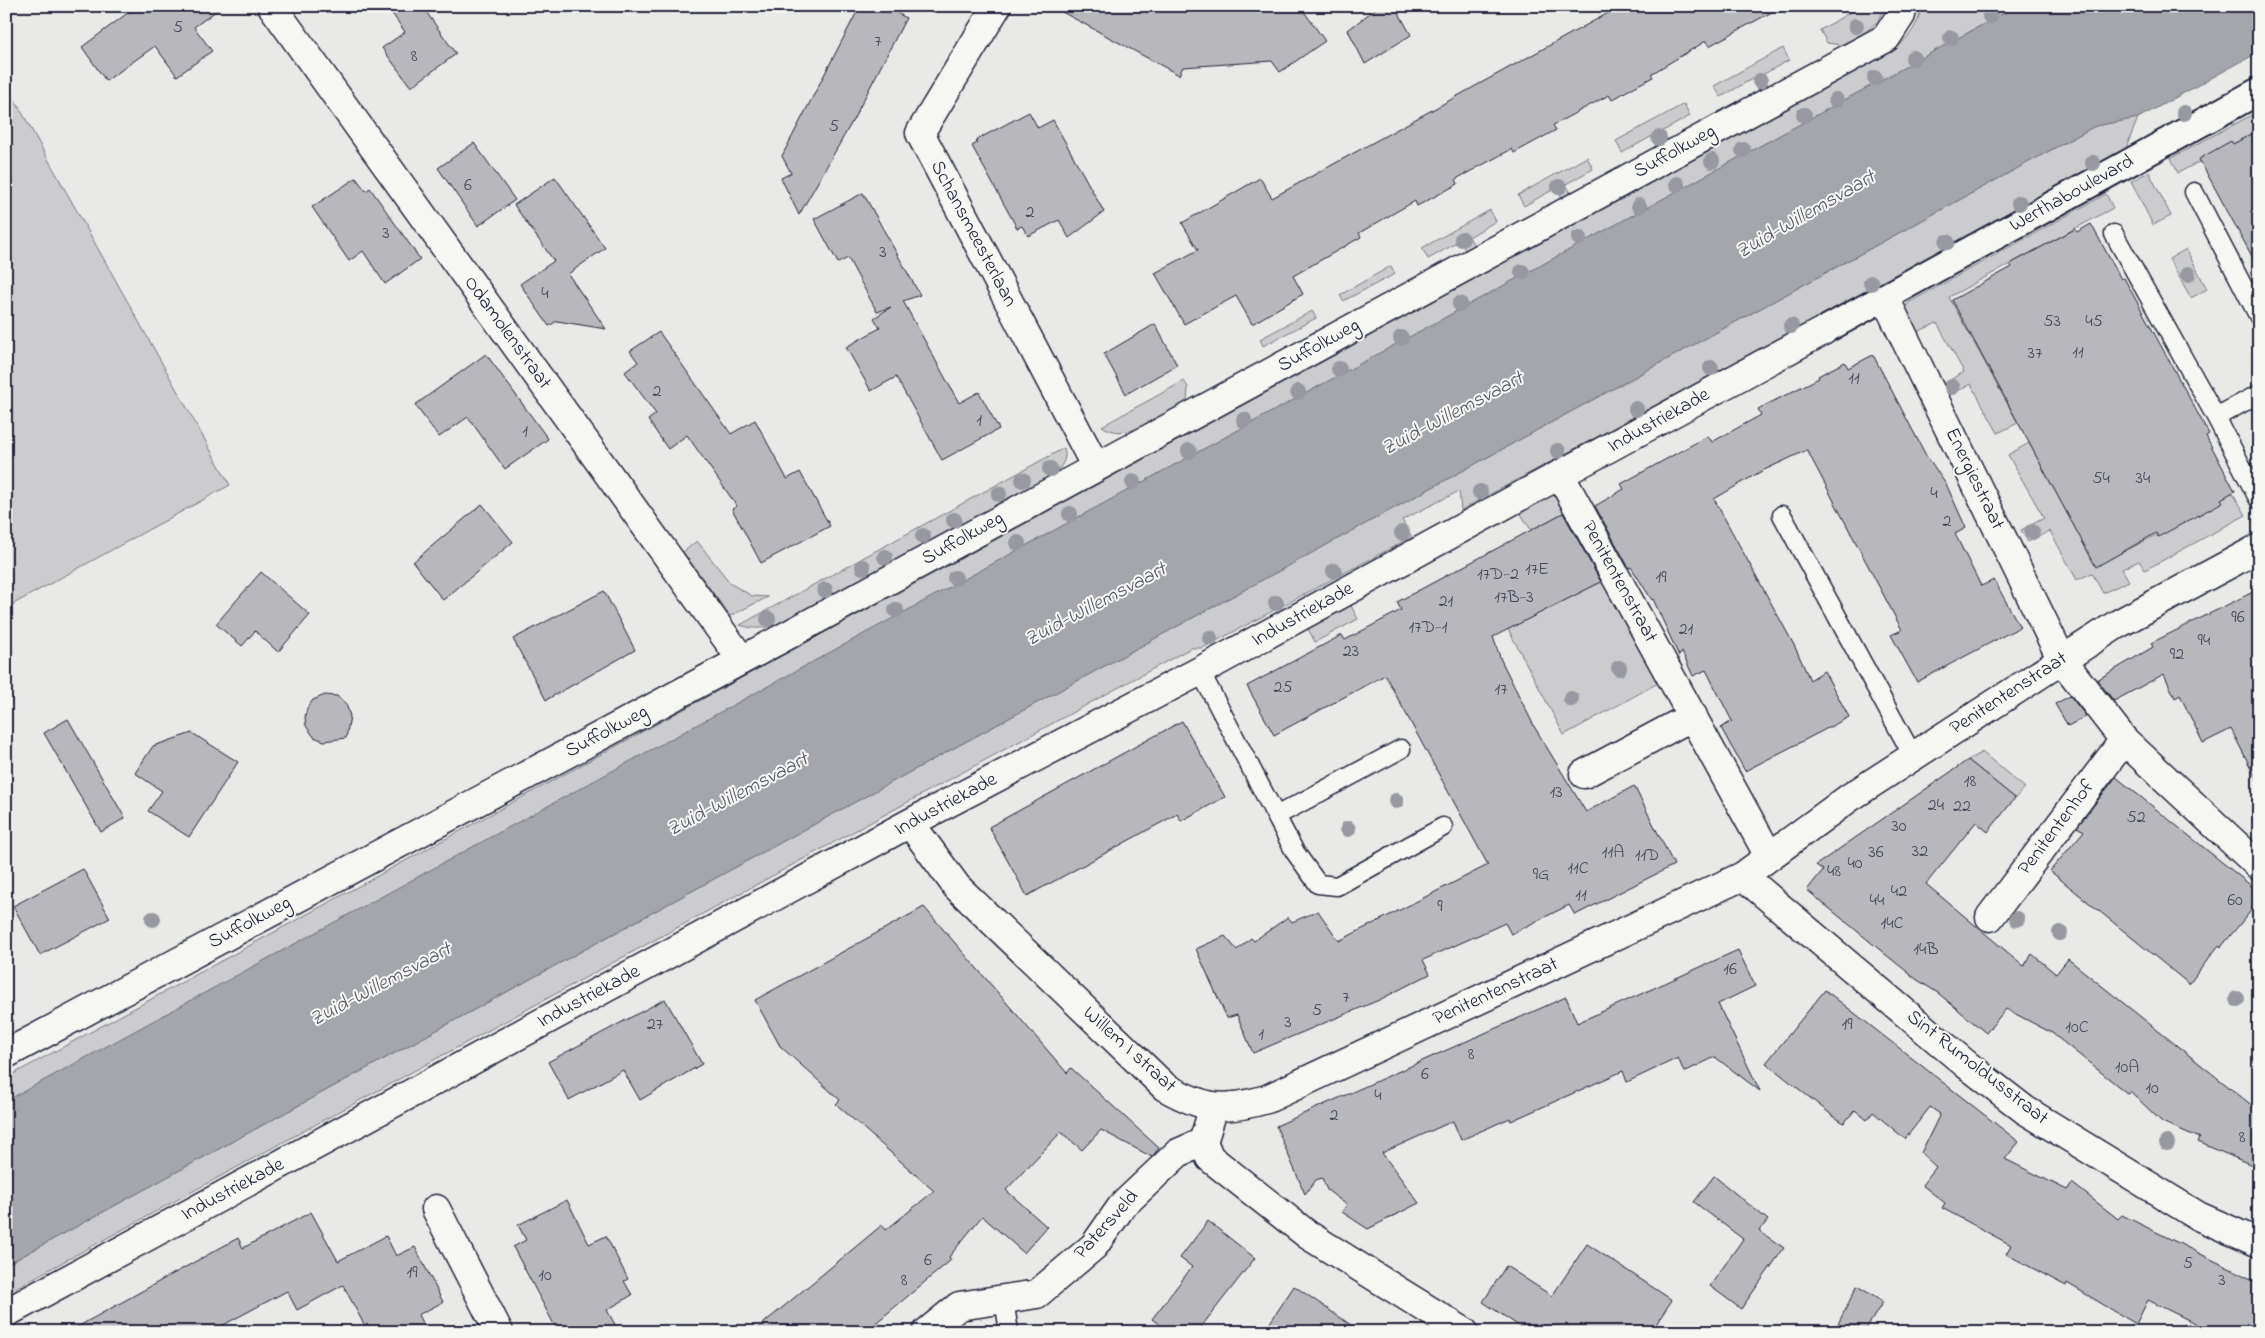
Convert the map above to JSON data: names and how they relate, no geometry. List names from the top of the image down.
{
  "streets": {
    "street": [
      "Suffolkweg",
      "Werthaboulevard",
      "Schansmeesterlaan",
      "Odamolenstraat",
      "Industriekade",
      "Energiestraat",
      "Penitentenstraat",
      "Penitentenhof",
      "Willem I straat",
      "Sint Rumoldusstraat",
      "Patersveld"
    ]
  },
  "crossings": [
    ["Suffolkweg", "Schansmeesterlaan"],
    ["Suffolkweg", "Odamolenstraat"],
    ["Werthaboulevard", "Industriekade"],
    ["Werthaboulevard", "Energiestraat"],
    ["Industriekade", "Energiestraat"],
    ["Industriekade", "Penitentenstraat"],
    ["Industriekade", "Willem I straat"],
    ["Energiestraat", "Penitentenstraat"],
    ["Penitentenstraat", "Willem I straat"],
    ["Penitentenstraat", "Sint Rumoldusstraat"]
  ],
  "water": ["Zuid-Willemsvaart"],
  "house_numbers": [
    "5",
    "7",
    "8",
    "5",
    "6",
    "2",
    "3",
    "3",
    "4",
    "53",
    "45",
    "11",
    "37",
    "11",
    "2",
    "1",
    "1",
    "54",
    "34",
    "4",
    "2",
    "17E",
    "17D-2",
    "19",
    "17B-3",
    "21",
    "96",
    "17D-1",
    "21",
    "94",
    "23",
    "92",
    "25",
    "17",
    "18",
    "13",
    "24",
    "22",
    "52",
    "30",
    "32",
    "11A",
    "36",
    "11D",
    "40",
    "11C",
    "48",
    "9G",
    "42",
    "11",
    "44",
    "60",
    "9",
    "14C",
    "14B",
    "16",
    "7",
    "5",
    "3",
    "27",
    "19",
    "10C",
    "1",
    "8",
    "10A",
    "6",
    "10",
    "4",
    "2",
    "8",
    "6",
    "5",
    "19",
    "10",
    "8",
    "3"
  ]
}
